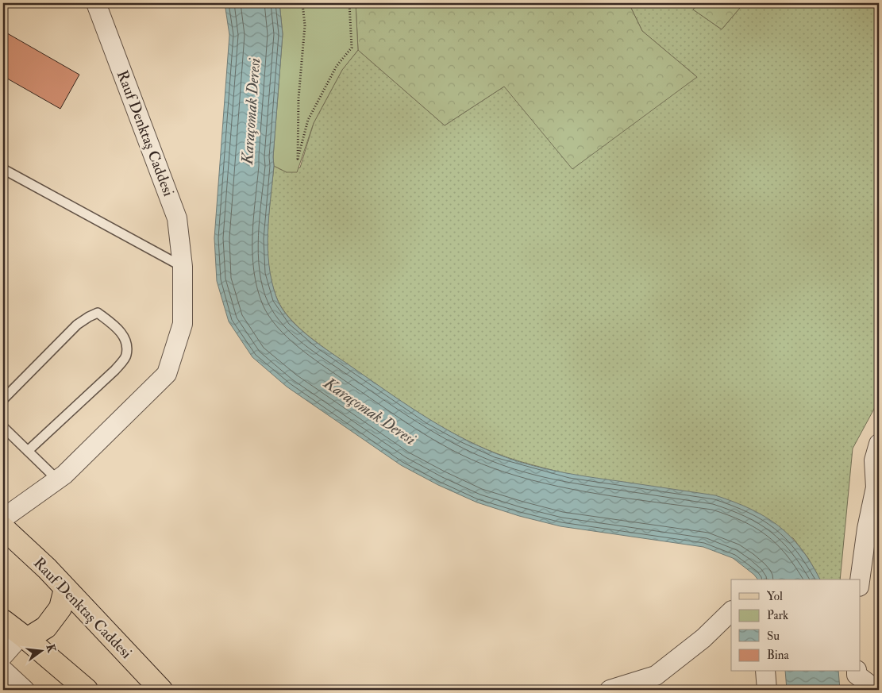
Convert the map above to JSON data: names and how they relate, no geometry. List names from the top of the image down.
{
  "streets": {
    "main road": ["Rauf Denktaş Caddesi"]
  },
  "water": ["Karaçomak Deresi"],
  "legend": [
    "Yol",
    "Park",
    "Su",
    "Bina"
  ],
  "north": "right"
}
